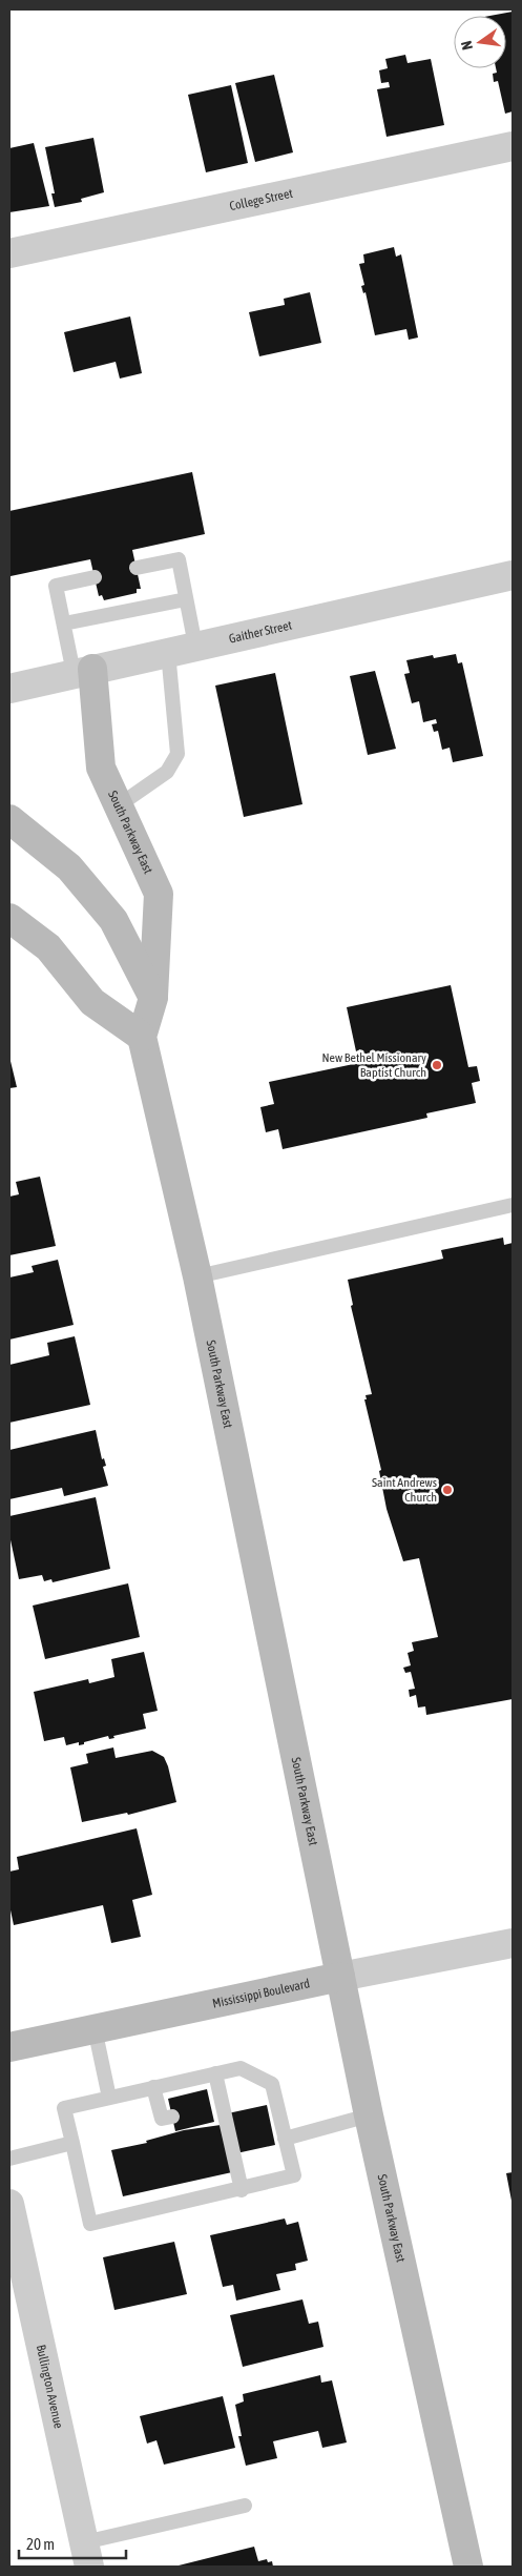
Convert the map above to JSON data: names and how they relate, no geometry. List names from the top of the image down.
{
  "streets": {
    "main road": ["South Parkway East", "Mississippi Boulevard"],
    "street": ["College Street", "Gaither Street", "Bullington Avenue"]
  },
  "crossings": [
    ["Gaither Street", "South Parkway East"],
    ["South Parkway East", "Mississippi Boulevard"]
  ],
  "places": ["New Bethel Missionary Baptist Church", "Saint Andrews Church"],
  "scale_bar": "20 m",
  "north": "left"
}
